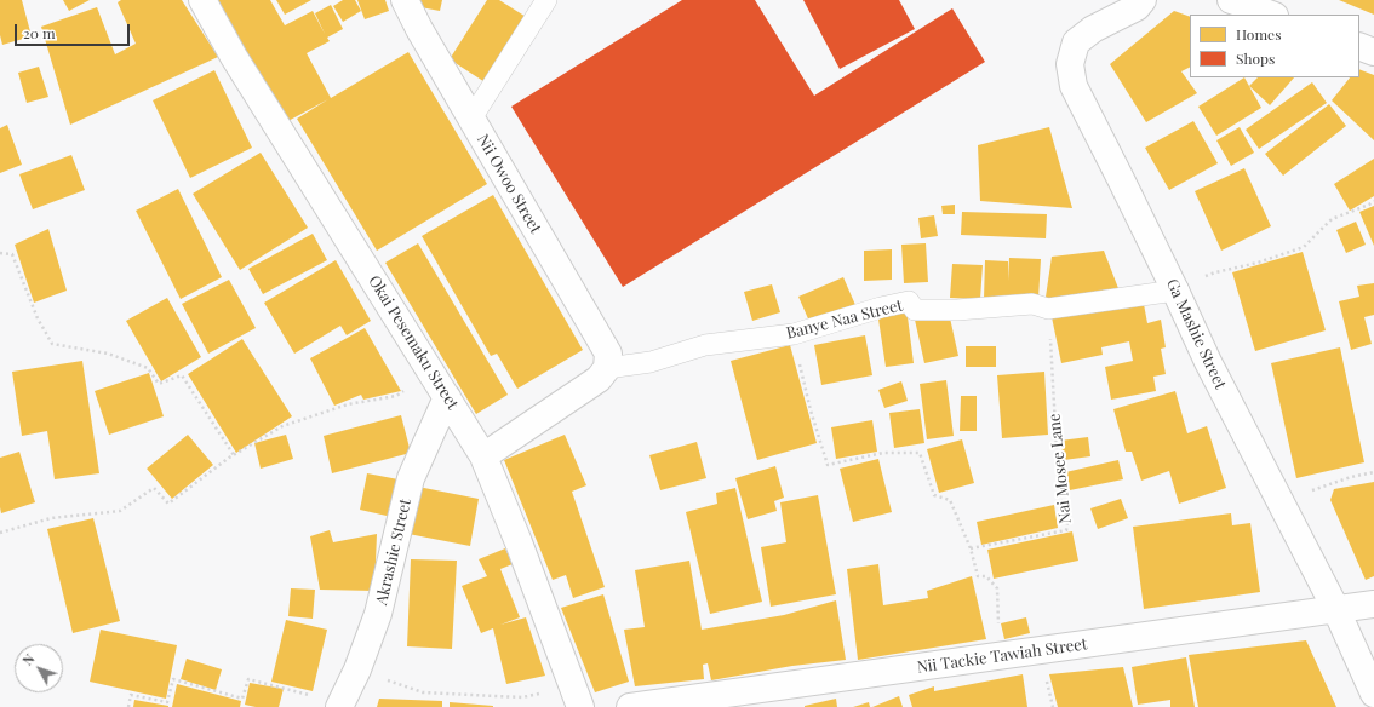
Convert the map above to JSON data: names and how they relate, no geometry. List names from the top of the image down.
{
  "streets": {
    "street": [
      "Nii Owoo Street",
      "Ga Mashie Street",
      "Okai Pesemaku Street",
      "Akrashie Street",
      "Nii Tackie Tawiah Street"
    ],
    "lane": ["Banye Naa Street"],
    "path": ["Nai Mosee Lane"]
  },
  "crossings": [
    ["Nii Owoo Street", "Banye Naa Street"],
    ["Banye Naa Street", "Ga Mashie Street"],
    ["Banye Naa Street", "Nai Mosee Lane"],
    ["Ga Mashie Street", "Nii Tackie Tawiah Street"],
    ["Okai Pesemaku Street", "Akrashie Street"]
  ],
  "legend": ["Homes", "Shops"],
  "scale_bar": "20 m",
  "north": "top left"
}
